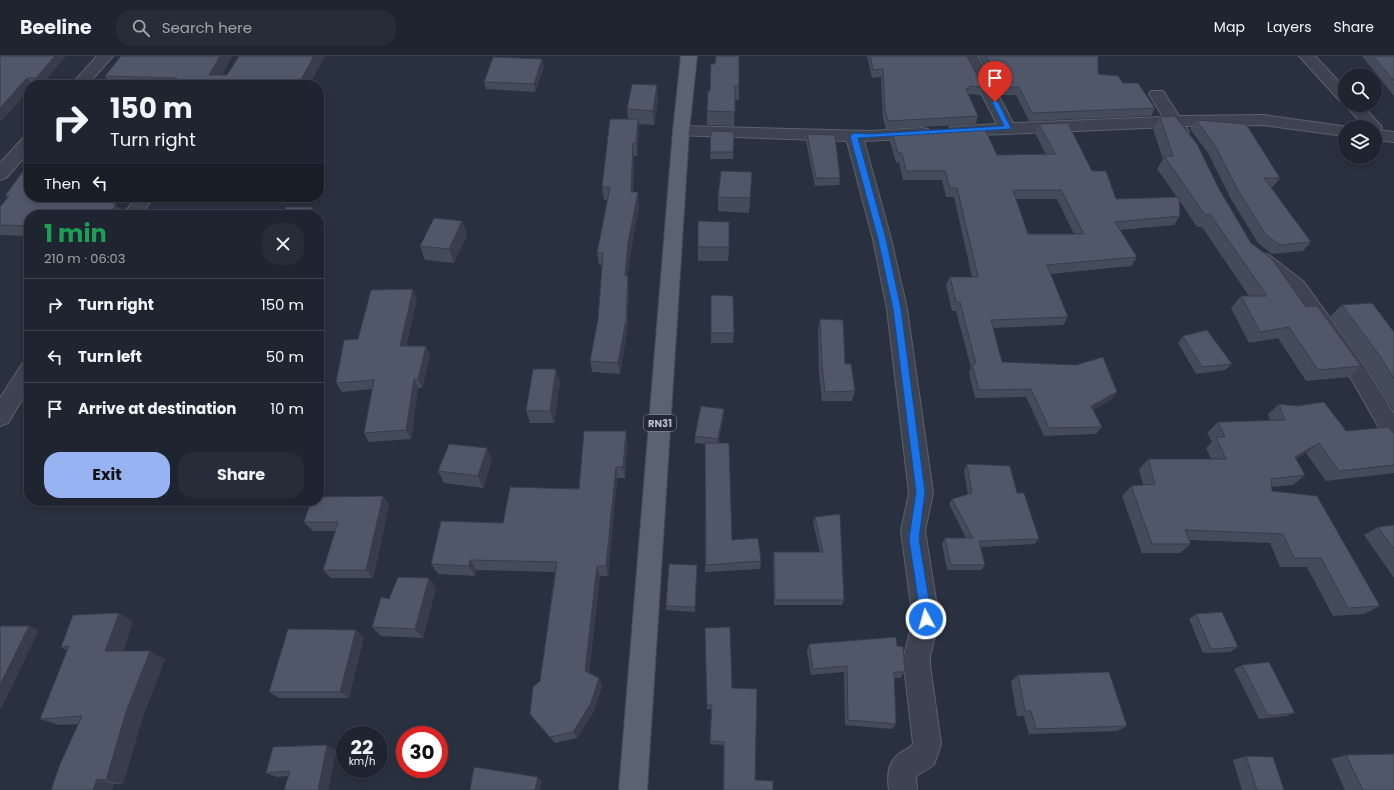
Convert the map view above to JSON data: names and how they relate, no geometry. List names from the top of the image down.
{
  "streets": {
    "main road": ["RN31"]
  },
  "page": {
    "header": "Beeline",
    "search": "Search here",
    "nav": ["Map", "Layers", "Share"],
    "turn": ["150 m", "Turn right"],
    "then": "Then",
    "heading": ["1 min", "210 m · 06:03"],
    "list": [
      {
        "name": "Turn right",
        "value": "150 m"
      },
      {
        "name": "Turn left",
        "value": "50 m"
      },
      {
        "name": "Arrive at destination",
        "value": "10 m"
      }
    ],
    "buttons": ["Exit", "Share"],
    "speed": "22 km/h",
    "limit": "30"
  }
}
